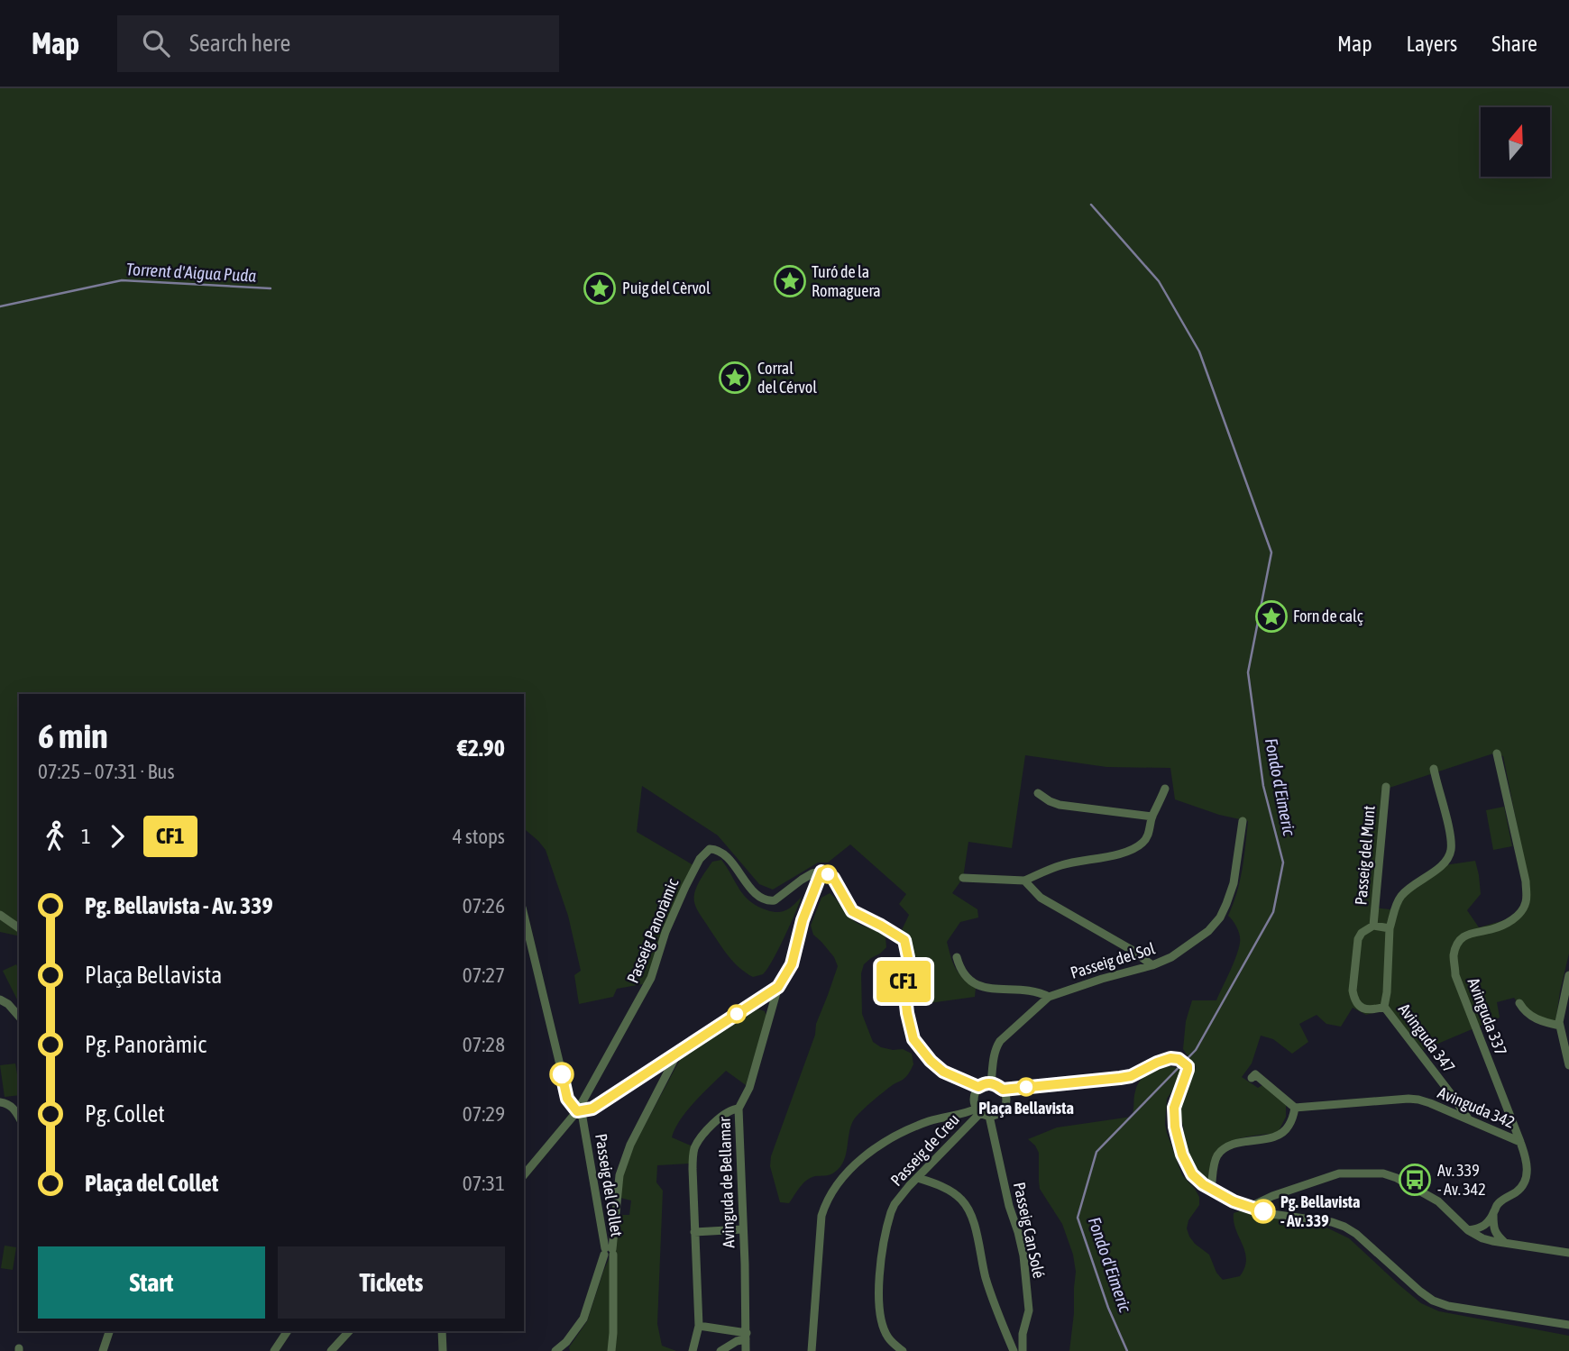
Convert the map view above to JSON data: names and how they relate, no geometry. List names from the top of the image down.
{
  "streets": {
    "street": [
      "Passeig del Munt",
      "Passeig Panoràmic",
      "Passeig del Sol",
      "Avinguda 337",
      "Avinguda 347",
      "Avinguda 342",
      "Passeig de Creu",
      "Avinguda de Bellamar",
      "Passeig del Collet",
      "Passeig Can Solé"
    ]
  },
  "crossings": [
    ["Passeig Panoràmic", "Avinguda de Bellamar"],
    ["Passeig Panoràmic", "Passeig del Collet"],
    ["Passeig del Sol", "Passeig de Creu"],
    ["Passeig del Sol", "Passeig Can Solé"],
    ["Avinguda 337", "Avinguda 342"],
    ["Avinguda 347", "Avinguda 342"],
    ["Passeig de Creu", "Passeig Can Solé"]
  ],
  "water": ["Torrent d'Aigua Puda", "Fondo d'Eimeric"],
  "places": {
    "place": [
      "Turó de la Romaguera",
      "Puig del Cèrvol",
      "Corral del Cérvol",
      "Forn de calç"
    ],
    "other": ["Plaça Bellavista", "Pg. Bellavista - Av. 339"],
    "bus stop": ["Av. 339 - Av. 342"]
  },
  "lines": ["bus line CF1"],
  "north": "top",
  "page": {
    "header": "Map",
    "search": "Search here",
    "nav": ["Map", "Layers", "Share"],
    "on_map": "CF1",
    "heading": ["6 min", "07:25 – 07:31 · Bus", "€2.90"],
    "legs": ["1", "CF1", "4 stops"],
    "list": [
      {
        "name": "Pg. Bellavista - Av. 339",
        "value": "07:26"
      },
      {
        "name": "Plaça Bellavista",
        "value": "07:27"
      },
      {
        "name": "Pg. Panoràmic",
        "value": "07:28"
      },
      {
        "name": "Pg. Collet",
        "value": "07:29"
      },
      {
        "name": "Plaça del Collet",
        "value": "07:31"
      }
    ],
    "buttons": ["Start", "Tickets"]
  }
}
